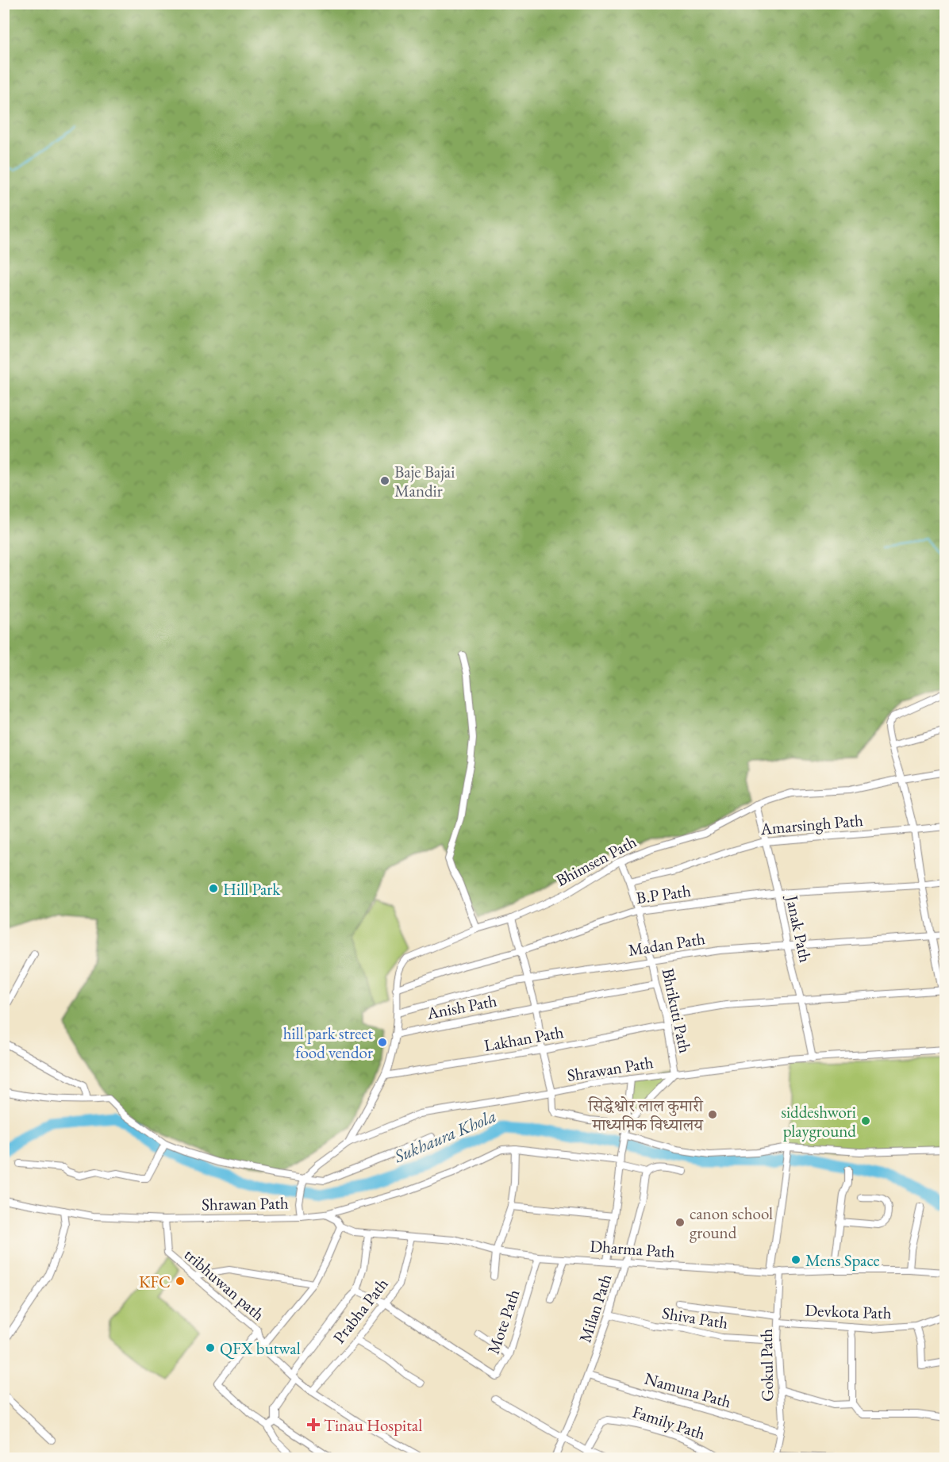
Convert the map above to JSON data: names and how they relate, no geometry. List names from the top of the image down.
{
  "streets": {
    "street": [
      "Amarsingh Path",
      "Bhimsen Path",
      "B.P Path",
      "Janak Path",
      "Madan Path",
      "Anish Path",
      "Bhrikuti Path",
      "Lakhan Path",
      "Shrawan Path",
      "Dharma Path",
      "tribhuwan path",
      "Milan Path",
      "Prabha Path",
      "Devkota Path",
      "Shiva Path",
      "Mote Path",
      "Gokul Path",
      "Namuna Path",
      "Family Path"
    ]
  },
  "crossings": [
    ["Amarsingh Path", "Janak Path"],
    ["Amarsingh Path", "Bhrikuti Path"],
    ["Bhimsen Path", "B.P Path"],
    ["Bhimsen Path", "Janak Path"],
    ["Bhimsen Path", "Madan Path"],
    ["Bhimsen Path", "Anish Path"],
    ["Bhimsen Path", "Bhrikuti Path"],
    ["Bhimsen Path", "Lakhan Path"],
    ["Bhimsen Path", "Shrawan Path"],
    ["B.P Path", "Janak Path"],
    ["B.P Path", "Bhrikuti Path"],
    ["Janak Path", "Madan Path"],
    ["Janak Path", "Shrawan Path"],
    ["Madan Path", "Bhrikuti Path"],
    ["Anish Path", "Bhrikuti Path"],
    ["Bhrikuti Path", "Lakhan Path"],
    ["Bhrikuti Path", "Shrawan Path"],
    ["Shrawan Path", "Dharma Path"],
    ["Shrawan Path", "tribhuwan path"],
    ["Shrawan Path", "Milan Path"],
    ["Dharma Path", "Milan Path"],
    ["Dharma Path", "Prabha Path"],
    ["Dharma Path", "Mote Path"],
    ["Dharma Path", "Gokul Path"],
    ["tribhuwan path", "Prabha Path"],
    ["Milan Path", "Shiva Path"],
    ["Milan Path", "Namuna Path"],
    ["Prabha Path", "Mote Path"],
    ["Devkota Path", "Gokul Path"],
    ["Shiva Path", "Gokul Path"],
    ["Gokul Path", "Namuna Path"]
  ],
  "water": ["Sukhaura Khola"],
  "places": {
    "other": [
      "Baje Bajai Mandir",
      "Hill Park",
      "hill park street food vendor",
      "सिद्धेश्वोर लाल कुमारी माध्यमिक विध्यालय",
      "siddeshwori playground",
      "canon school ground",
      "Mens Space",
      "KFC",
      "QFX butwal"
    ],
    "health": ["Tinau Hospital"]
  }
}
